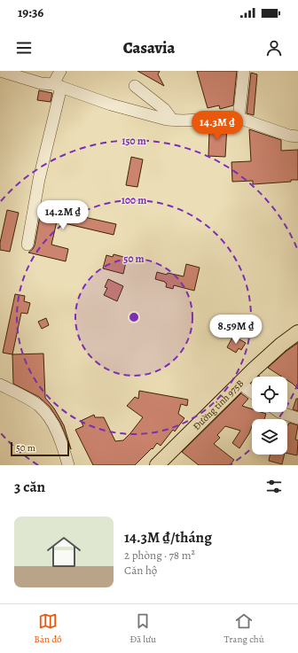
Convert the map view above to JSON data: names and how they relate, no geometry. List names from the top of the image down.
{
  "streets": {
    "main road": ["Đường tỉnh 975B"]
  },
  "scale_bar": "50 m",
  "page": {
    "status": "19:36",
    "header": "Casavia",
    "price": ["14.3M ₫", "14.2M ₫", "8.59M ₫"],
    "scale": "50 m",
    "heading": "3 căn",
    "list": [
      {
        "name": "14.3M ₫/tháng",
        "note": "2 phòng · 78 m² · Căn hộ"
      }
    ],
    "tabs": ["Bản đồ", "Đã lưu", "Trang chủ"]
  },
  "rings": ["150 m", "100 m", "50 m"]
}
